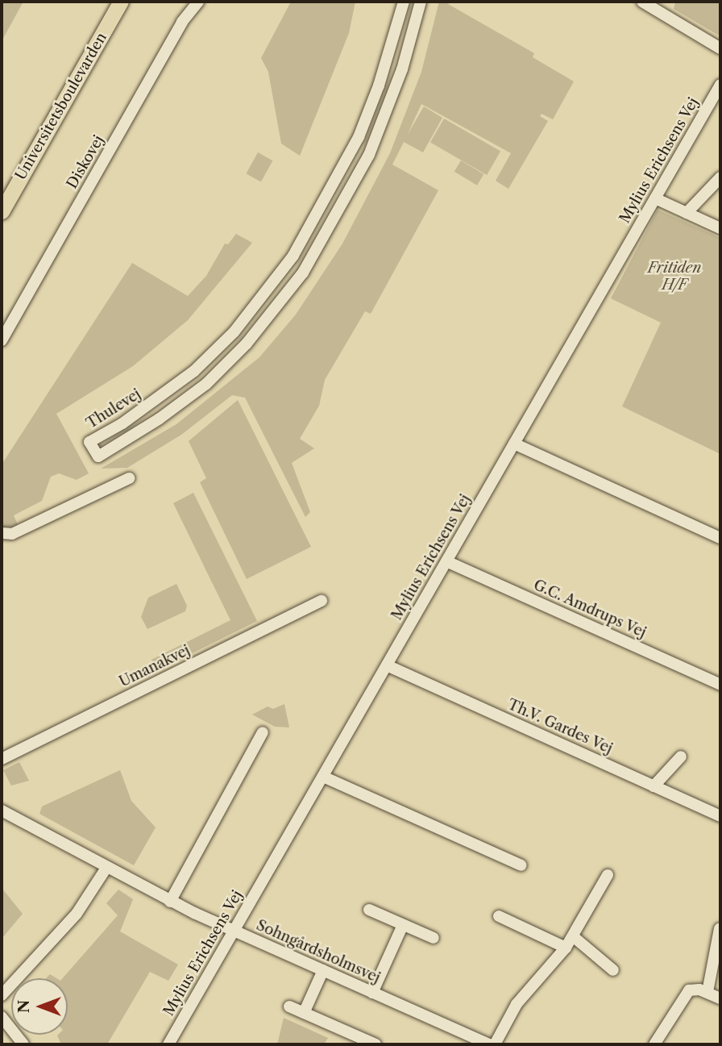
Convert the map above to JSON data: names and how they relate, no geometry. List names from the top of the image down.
{
  "streets": {
    "main road": ["Universitetsboulevarden"],
    "street": [
      "Mylius Erichsens Vej",
      "Diskovej",
      "Thulevej",
      "G.C. Amdrups Vej",
      "Umanakvej",
      "Th.V. Gardes Vej",
      "Sohngårdsholmsvej"
    ]
  },
  "crossings": [
    ["Mylius Erichsens Vej", "G.C. Amdrups Vej"],
    ["Mylius Erichsens Vej", "Th.V. Gardes Vej"],
    ["Mylius Erichsens Vej", "Sohngårdsholmsvej"]
  ],
  "parks": ["Fritiden H/F"],
  "north": "left"
}
